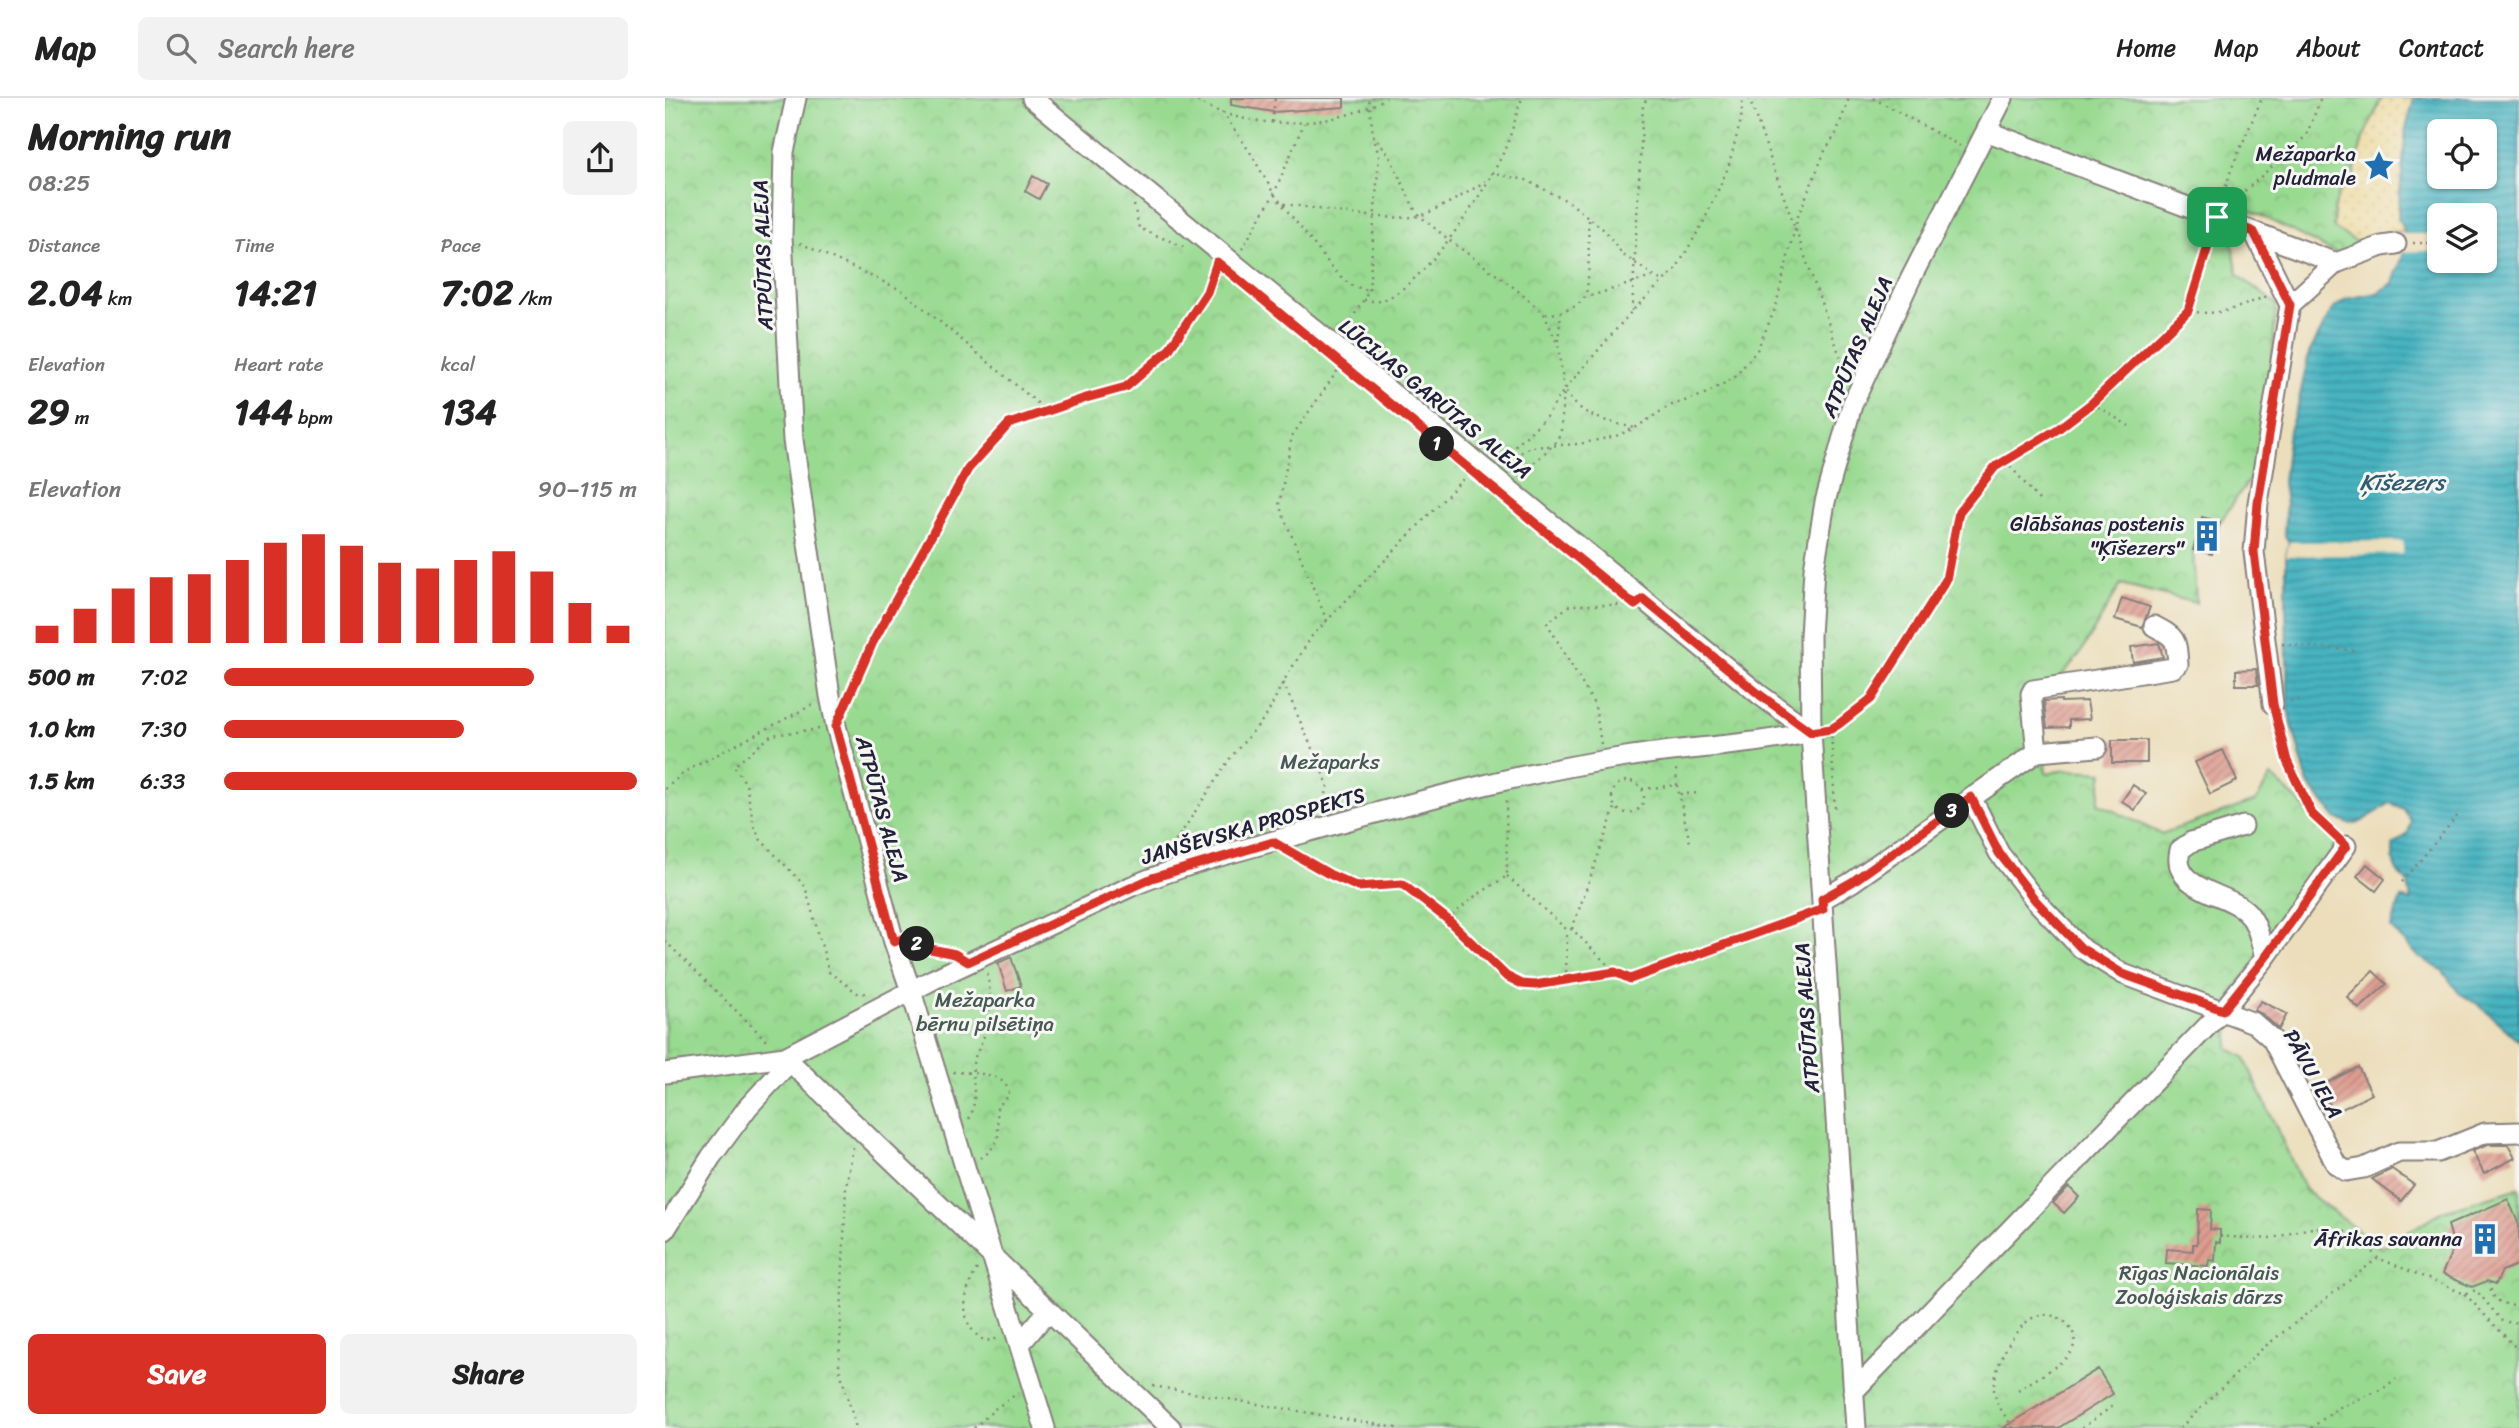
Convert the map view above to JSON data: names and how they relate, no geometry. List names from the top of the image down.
{
  "streets": {
    "street": [
      "ATPŪTAS ALEJA",
      "LŪCIJAS GARŪTAS ALEJA",
      "JANŠEVSKA PROSPEKTS",
      "PĀVU IELA"
    ]
  },
  "crossings": [
    ["ATPŪTAS ALEJA", "LŪCIJAS GARŪTAS ALEJA"],
    ["ATPŪTAS ALEJA", "JANŠEVSKA PROSPEKTS"],
    ["LŪCIJAS GARŪTAS ALEJA", "JANŠEVSKA PROSPEKTS"]
  ],
  "water": ["Ķīšezers"],
  "parks": ["Mežaparks", "Mežaparka bērnu pilsētiņa", "Rīgas Nacionālais Zooloģiskais dārzs"],
  "places": {
    "place": ["Mežaparka pludmale"],
    "building": ["Glābšanas postenis \"Ķīšezers\"", "Āfrikas savanna"]
  },
  "page": {
    "header": "Map",
    "search": "Search here",
    "nav": [
      "Home",
      "Map",
      "About",
      "Contact"
    ],
    "heading": ["Morning run", "08:25"],
    "stats": [
      ["Distance", "2.04 km"],
      ["Time", "14:21"],
      ["Pace", "7:02 /km"],
      ["Elevation", "29 m"],
      ["Heart rate", "144 bpm"],
      ["kcal", "134"]
    ],
    "pins": ["1", "3", "2"],
    "chart": ["Elevation", "90–115 m"],
    "list": [
      {
        "name": "500 m",
        "note": "7:02"
      },
      {
        "name": "1.0 km",
        "note": "7:30"
      },
      {
        "name": "1.5 km",
        "note": "6:33"
      }
    ],
    "buttons": ["Save", "Share"]
  }
}
